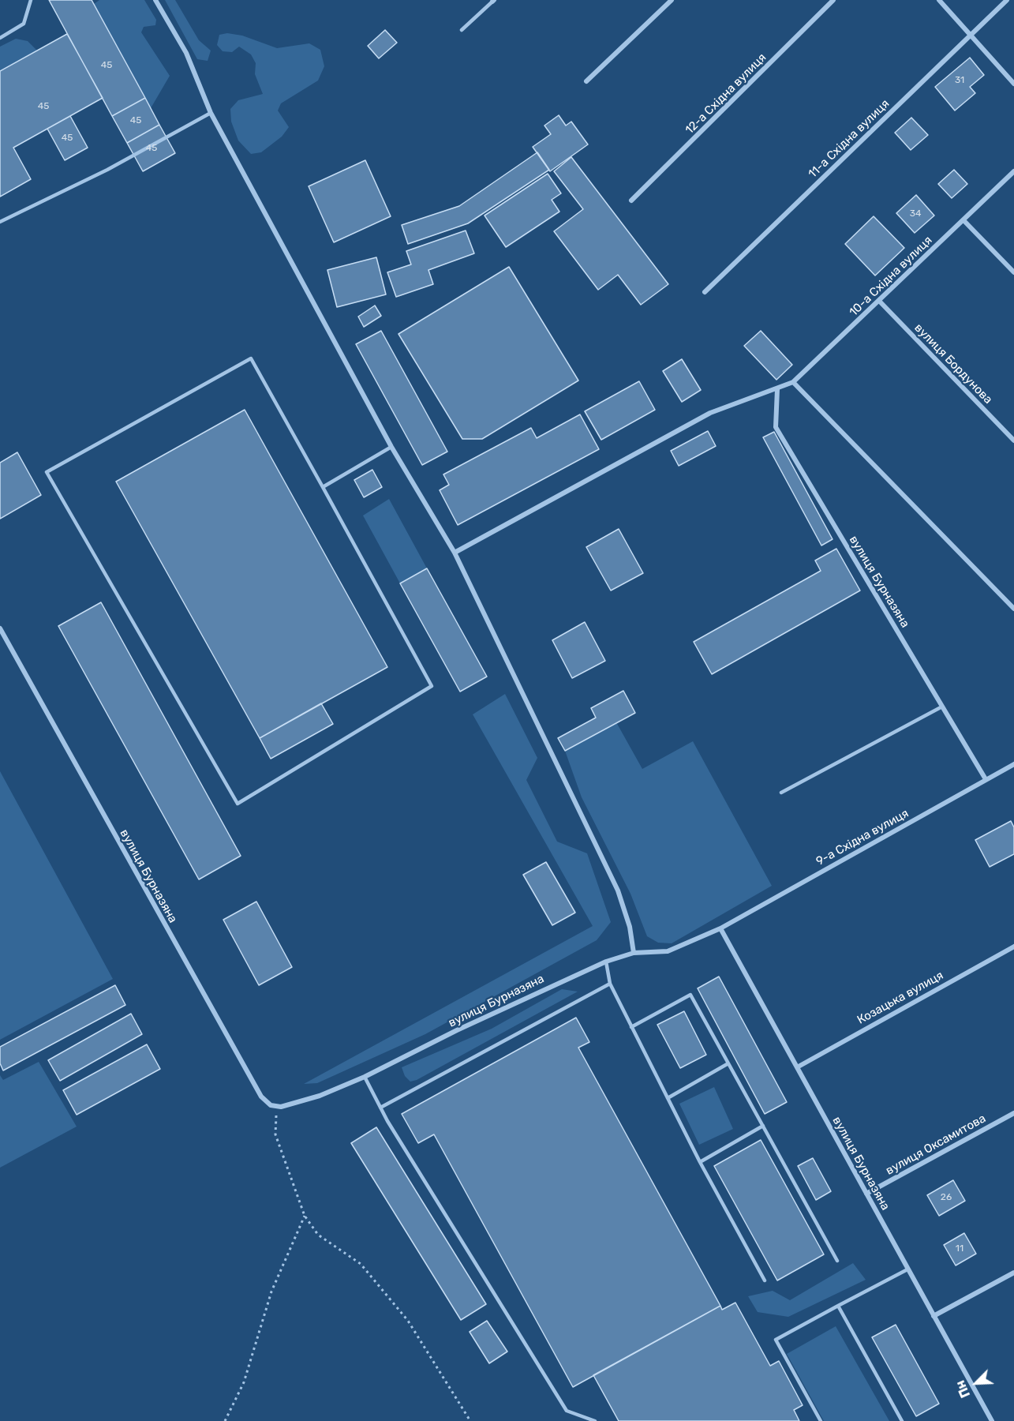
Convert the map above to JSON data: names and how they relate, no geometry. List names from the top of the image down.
{
  "streets": {
    "street": [
      "12-а Східна вулиця",
      "11-а Східна вулиця",
      "10-а Східна вулиця",
      "вулиця Бордунова",
      "вулиця Бурназяна",
      "9-а Східна вулиця",
      "Козацька вулиця",
      "вулиця Оксамитова"
    ]
  },
  "crossings": [
    ["10-а Східна вулиця", "вулиця Бордунова"],
    ["10-а Східна вулиця", "вулиця Бурназяна"],
    ["вулиця Бурназяна", "9-а Східна вулиця"],
    ["вулиця Бурназяна", "Козацька вулиця"],
    ["вулиця Бурназяна", "вулиця Оксамитова"]
  ],
  "house_numbers": [
    "45",
    "31",
    "45",
    "45",
    "45",
    "45",
    "34",
    "26",
    "11"
  ],
  "north": "bottom left"
}
